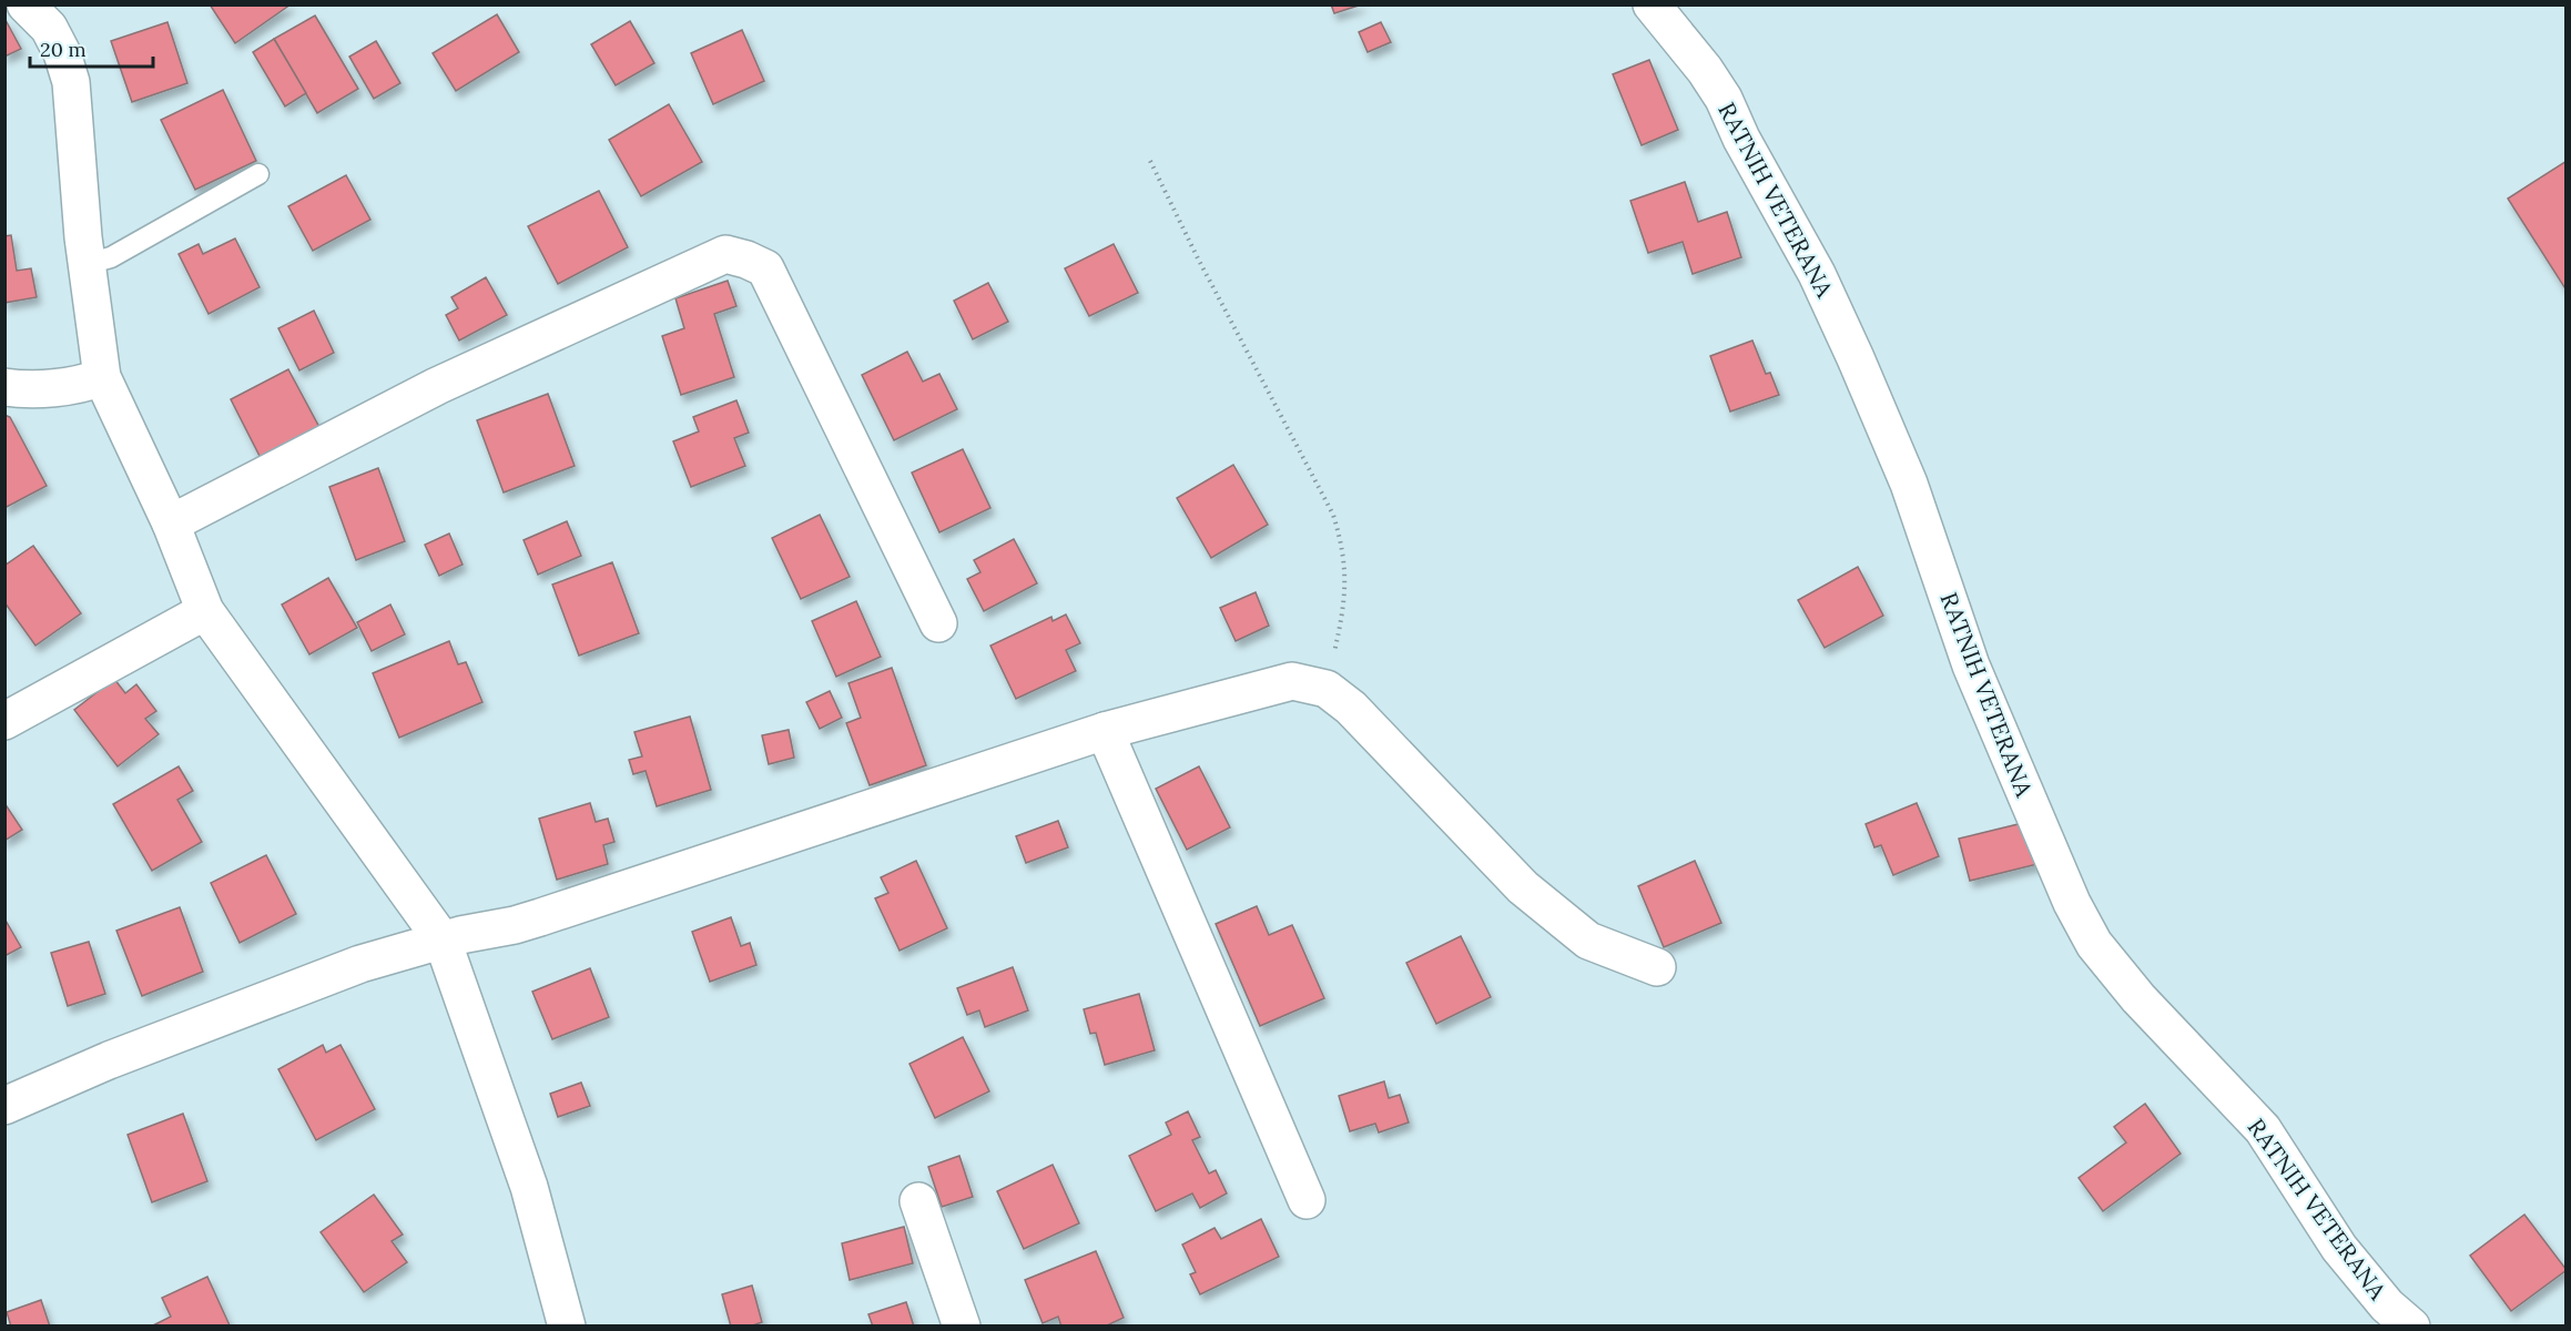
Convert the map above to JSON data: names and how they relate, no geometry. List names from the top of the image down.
{
  "streets": {
    "street": ["RATNIH VETERANA"]
  },
  "scale_bar": "20 m"
}
